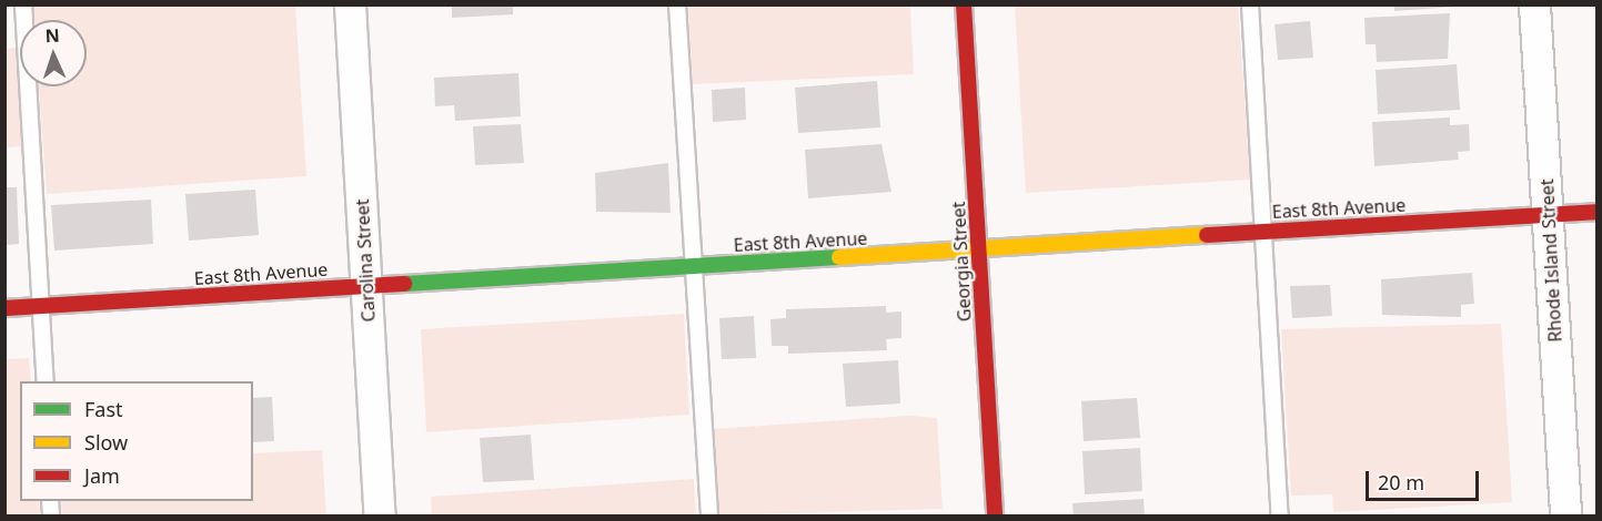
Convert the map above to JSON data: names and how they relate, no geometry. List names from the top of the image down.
{
  "streets": {
    "street": [
      "East 8th Avenue",
      "Carolina Street",
      "Rhode Island Street",
      "Georgia Street"
    ]
  },
  "crossings": [
    ["East 8th Avenue", "Carolina Street"],
    ["East 8th Avenue", "Rhode Island Street"],
    ["East 8th Avenue", "Georgia Street"]
  ],
  "legend": ["Fast", "Slow", "Jam"],
  "scale_bar": "20 m",
  "north": "top"
}
